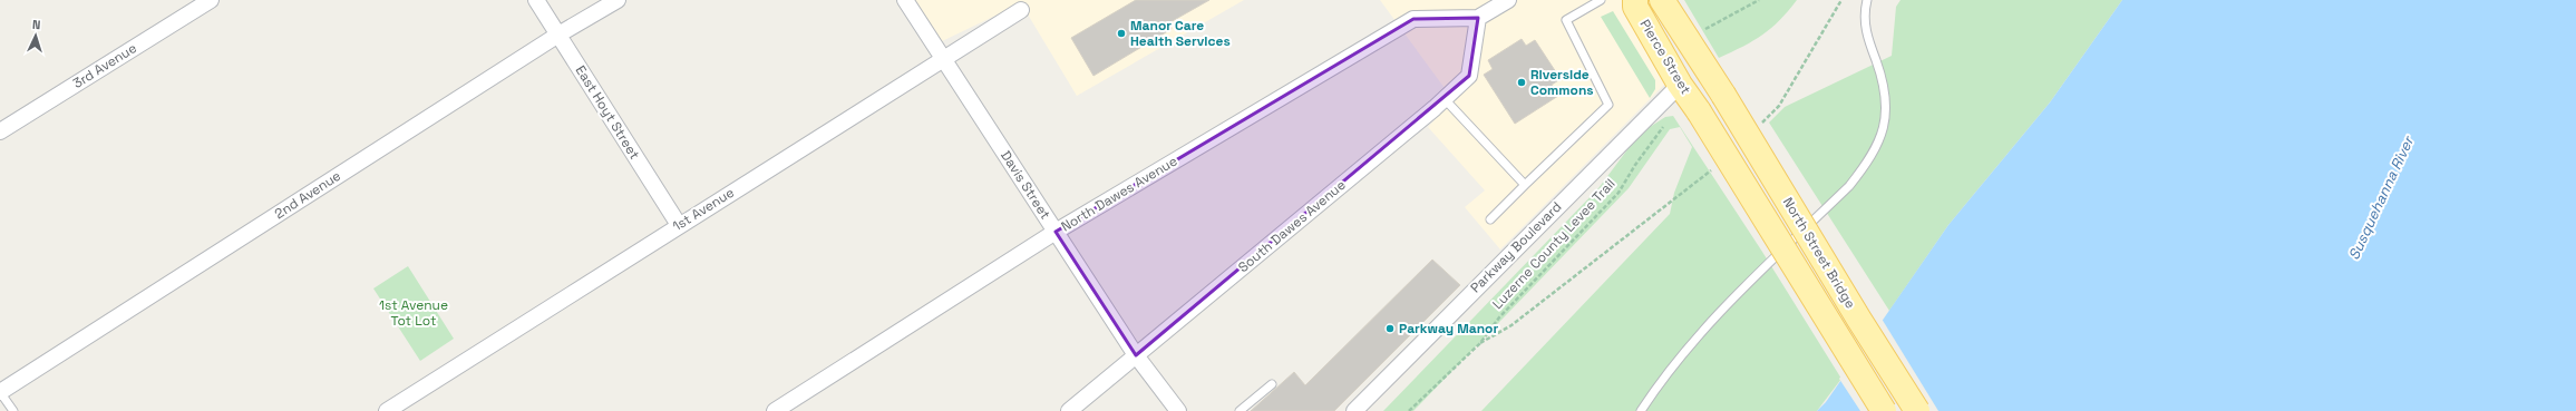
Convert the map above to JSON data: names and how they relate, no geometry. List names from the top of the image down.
{
  "streets": {
    "main road": ["Pierce Street", "North Street Bridge"],
    "street": [
      "3rd Avenue",
      "East Hoyt Street",
      "Davis Street",
      "North Dawes Avenue",
      "2nd Avenue",
      "1st Avenue",
      "South Dawes Avenue",
      "Parkway Boulevard"
    ],
    "path": ["Luzerne County Levee Trail"]
  },
  "crossings": [
    ["Pierce Street", "Parkway Boulevard"],
    ["Pierce Street", "North Street Bridge"],
    ["East Hoyt Street", "2nd Avenue"],
    ["East Hoyt Street", "1st Avenue"],
    ["Davis Street", "North Dawes Avenue"],
    ["Davis Street", "1st Avenue"],
    ["Davis Street", "South Dawes Avenue"],
    ["North Dawes Avenue", "South Dawes Avenue"]
  ],
  "water": ["Susquehanna River"],
  "parks": ["1st Avenue Tot Lot"],
  "places": ["Manor Care Health Services", "Riverside Commons", "Parkway Manor"],
  "north": "top"
}
